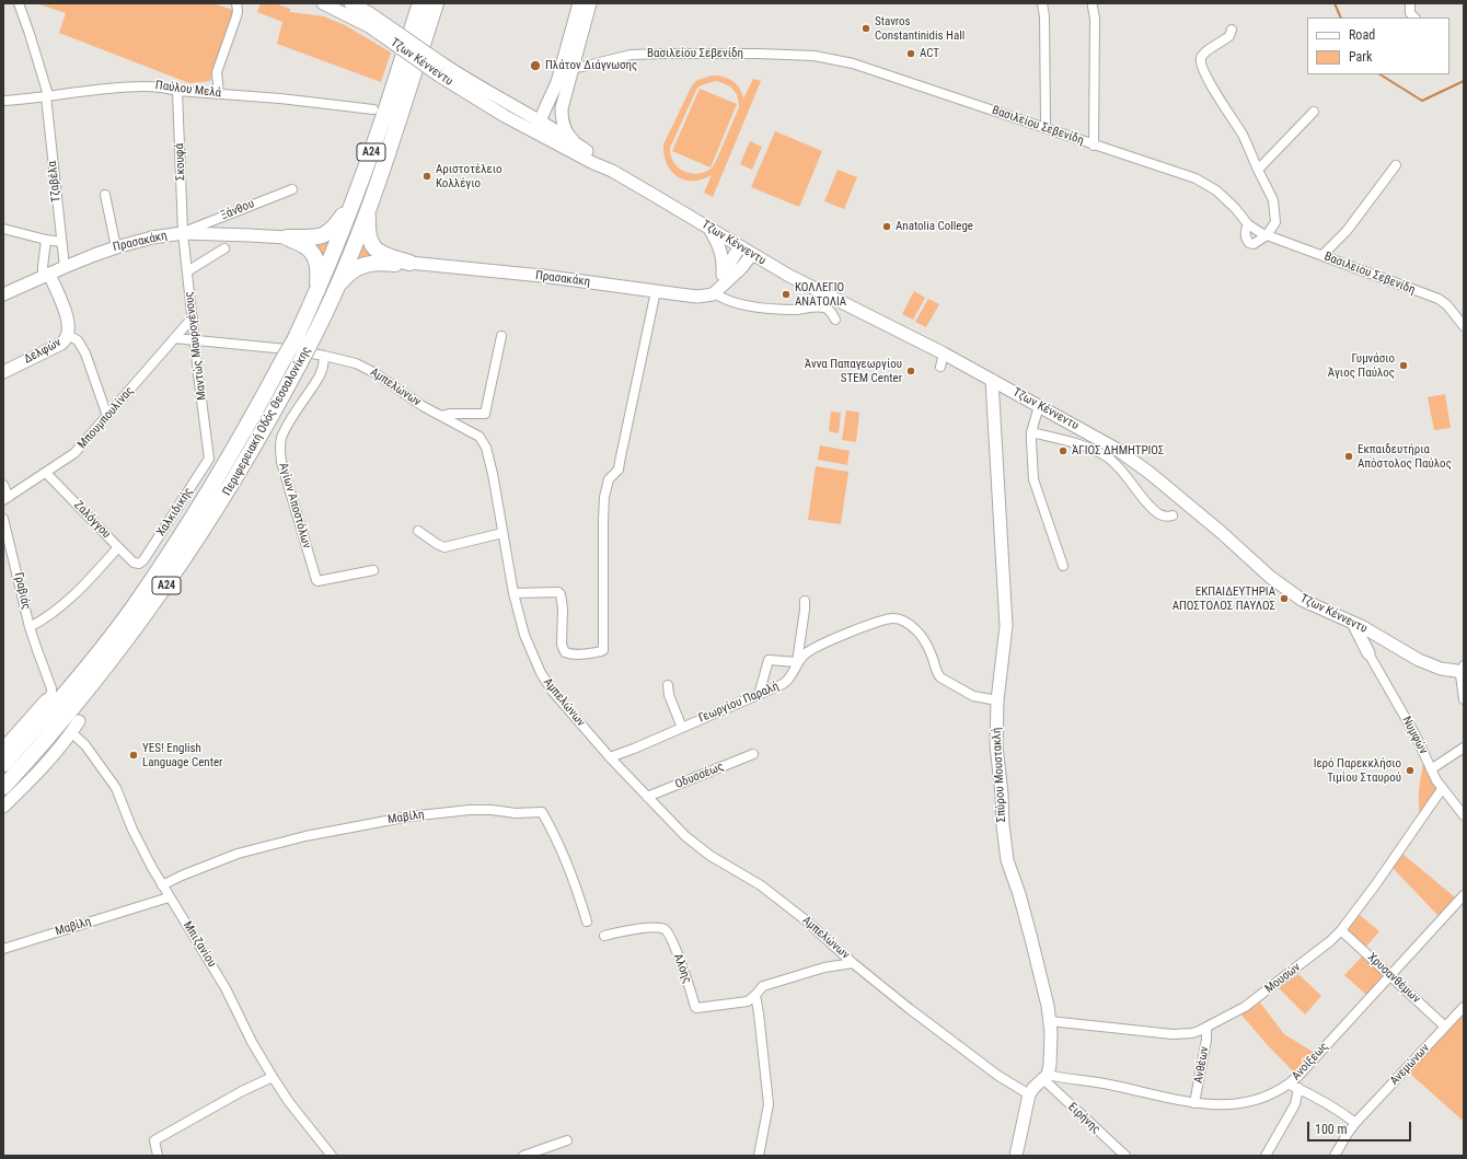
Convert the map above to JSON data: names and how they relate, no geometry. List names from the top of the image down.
{
  "streets": {
    "highway": ["Α24", "Περιφερειακή Οδός Θεσσαλονίκης"],
    "main road": [
      "Τζων Κέννεντυ",
      "Πρασακάκη",
      "Δελφών",
      "Σπύρου Μουστακλή"
    ],
    "street": [
      "Βασιλείου Σεβενίδη",
      "Παύλου Μελά",
      "Σκουφά",
      "Τζαβέλα",
      "Ξάνθου",
      "Μαντώς Μαυρογένους",
      "Αμπελώνων",
      "Μπουμπουλίνας",
      "Αγίων Αποστόλων",
      "Χαλκιδικής",
      "Ζαλόγγου",
      "Γραβιάς",
      "Γεωργίου Παραλή",
      "Νυμφών",
      "Οδυσσέως",
      "Μαβίλη",
      "Μπιζανίου",
      "Αλόης",
      "Μουσών",
      "Χρυσανθέμων",
      "Ανοίξεως",
      "Ανθέων",
      "Ανεμώνων",
      "Ειρήνης"
    ]
  },
  "crossings": [
    ["Τζων Κέννεντυ", "Σπύρου Μουστακλή"],
    ["Παύλου Μελά", "Σκουφά"],
    ["Παύλου Μελά", "Τζαβέλα"],
    ["Σκουφά", "Ξάνθου"],
    ["Σκουφά", "Πρασακάκη"],
    ["Σκουφά", "Μαντώς Μαυρογένους"],
    ["Τζαβέλα", "Πρασακάκη"],
    ["Ξάνθου", "Πρασακάκη"],
    ["Ξάνθου", "Μαντώς Μαυρογένους"],
    ["Πρασακάκη", "Μαντώς Μαυρογένους"],
    ["Πρασακάκη", "Δελφών"],
    ["Μαντώς Μαυρογένους", "Αμπελώνων"],
    ["Μαντώς Μαυρογένους", "Μπουμπουλίνας"],
    ["Μαντώς Μαυρογένους", "Χαλκιδικής"],
    ["Αμπελώνων", "Μπουμπουλίνας"],
    ["Αμπελώνων", "Αγίων Αποστόλων"],
    ["Αμπελώνων", "Γεωργίου Παραλή"],
    ["Αμπελώνων", "Οδυσσέως"],
    ["Αμπελώνων", "Αλόης"],
    ["Μπουμπουλίνας", "Ζαλόγγου"],
    ["Χαλκιδικής", "Ζαλόγγου"],
    ["Γεωργίου Παραλή", "Σπύρου Μουστακλή"],
    ["Νυμφών", "Μουσών"],
    ["Σπύρου Μουστακλή", "Μουσών"],
    ["Σπύρου Μουστακλή", "Ανοίξεως"],
    ["Σπύρου Μουστακλή", "Ειρήνης"],
    ["Μαβίλη", "Μπιζανίου"],
    ["Μουσών", "Χρυσανθέμων"],
    ["Μουσών", "Ανθέων"],
    ["Χρυσανθέμων", "Ανοίξεως"],
    ["Χρυσανθέμων", "Ανεμώνων"],
    ["Ανοίξεως", "Ανθέων"],
    ["Ανοίξεως", "Ειρήνης"]
  ],
  "places": [
    "Stavros Constantinidis Hall",
    "ACT",
    "Πλάτον Διάγνωσης",
    "Αριστοτέλειο Κολλέγιο",
    "Anatolia College",
    "ΚΟΛΛΕΓΙΟ ΑΝΑΤΟΛΙΑ",
    "Γυμνάσιο Άγιος Παύλος",
    "Άννα Παπαγεωργίου STEM Center",
    "ΆΓΙΟΣ ΔΗΜΗΤΡΙΟΣ",
    "Εκπαιδευτήρια Απόστολος Παύλος",
    "ΕΚΠΑΙΔΕΥΤΗΡΙΑ ΑΠΟΣΤΟΛΟΣ ΠΑΥΛΟΣ",
    "YES! English Language Center",
    "Ιερό Παρεκκλήσιο Τιμίου Σταυρού"
  ],
  "legend": ["Road", "Park"],
  "scale_bar": "100 m"
}
